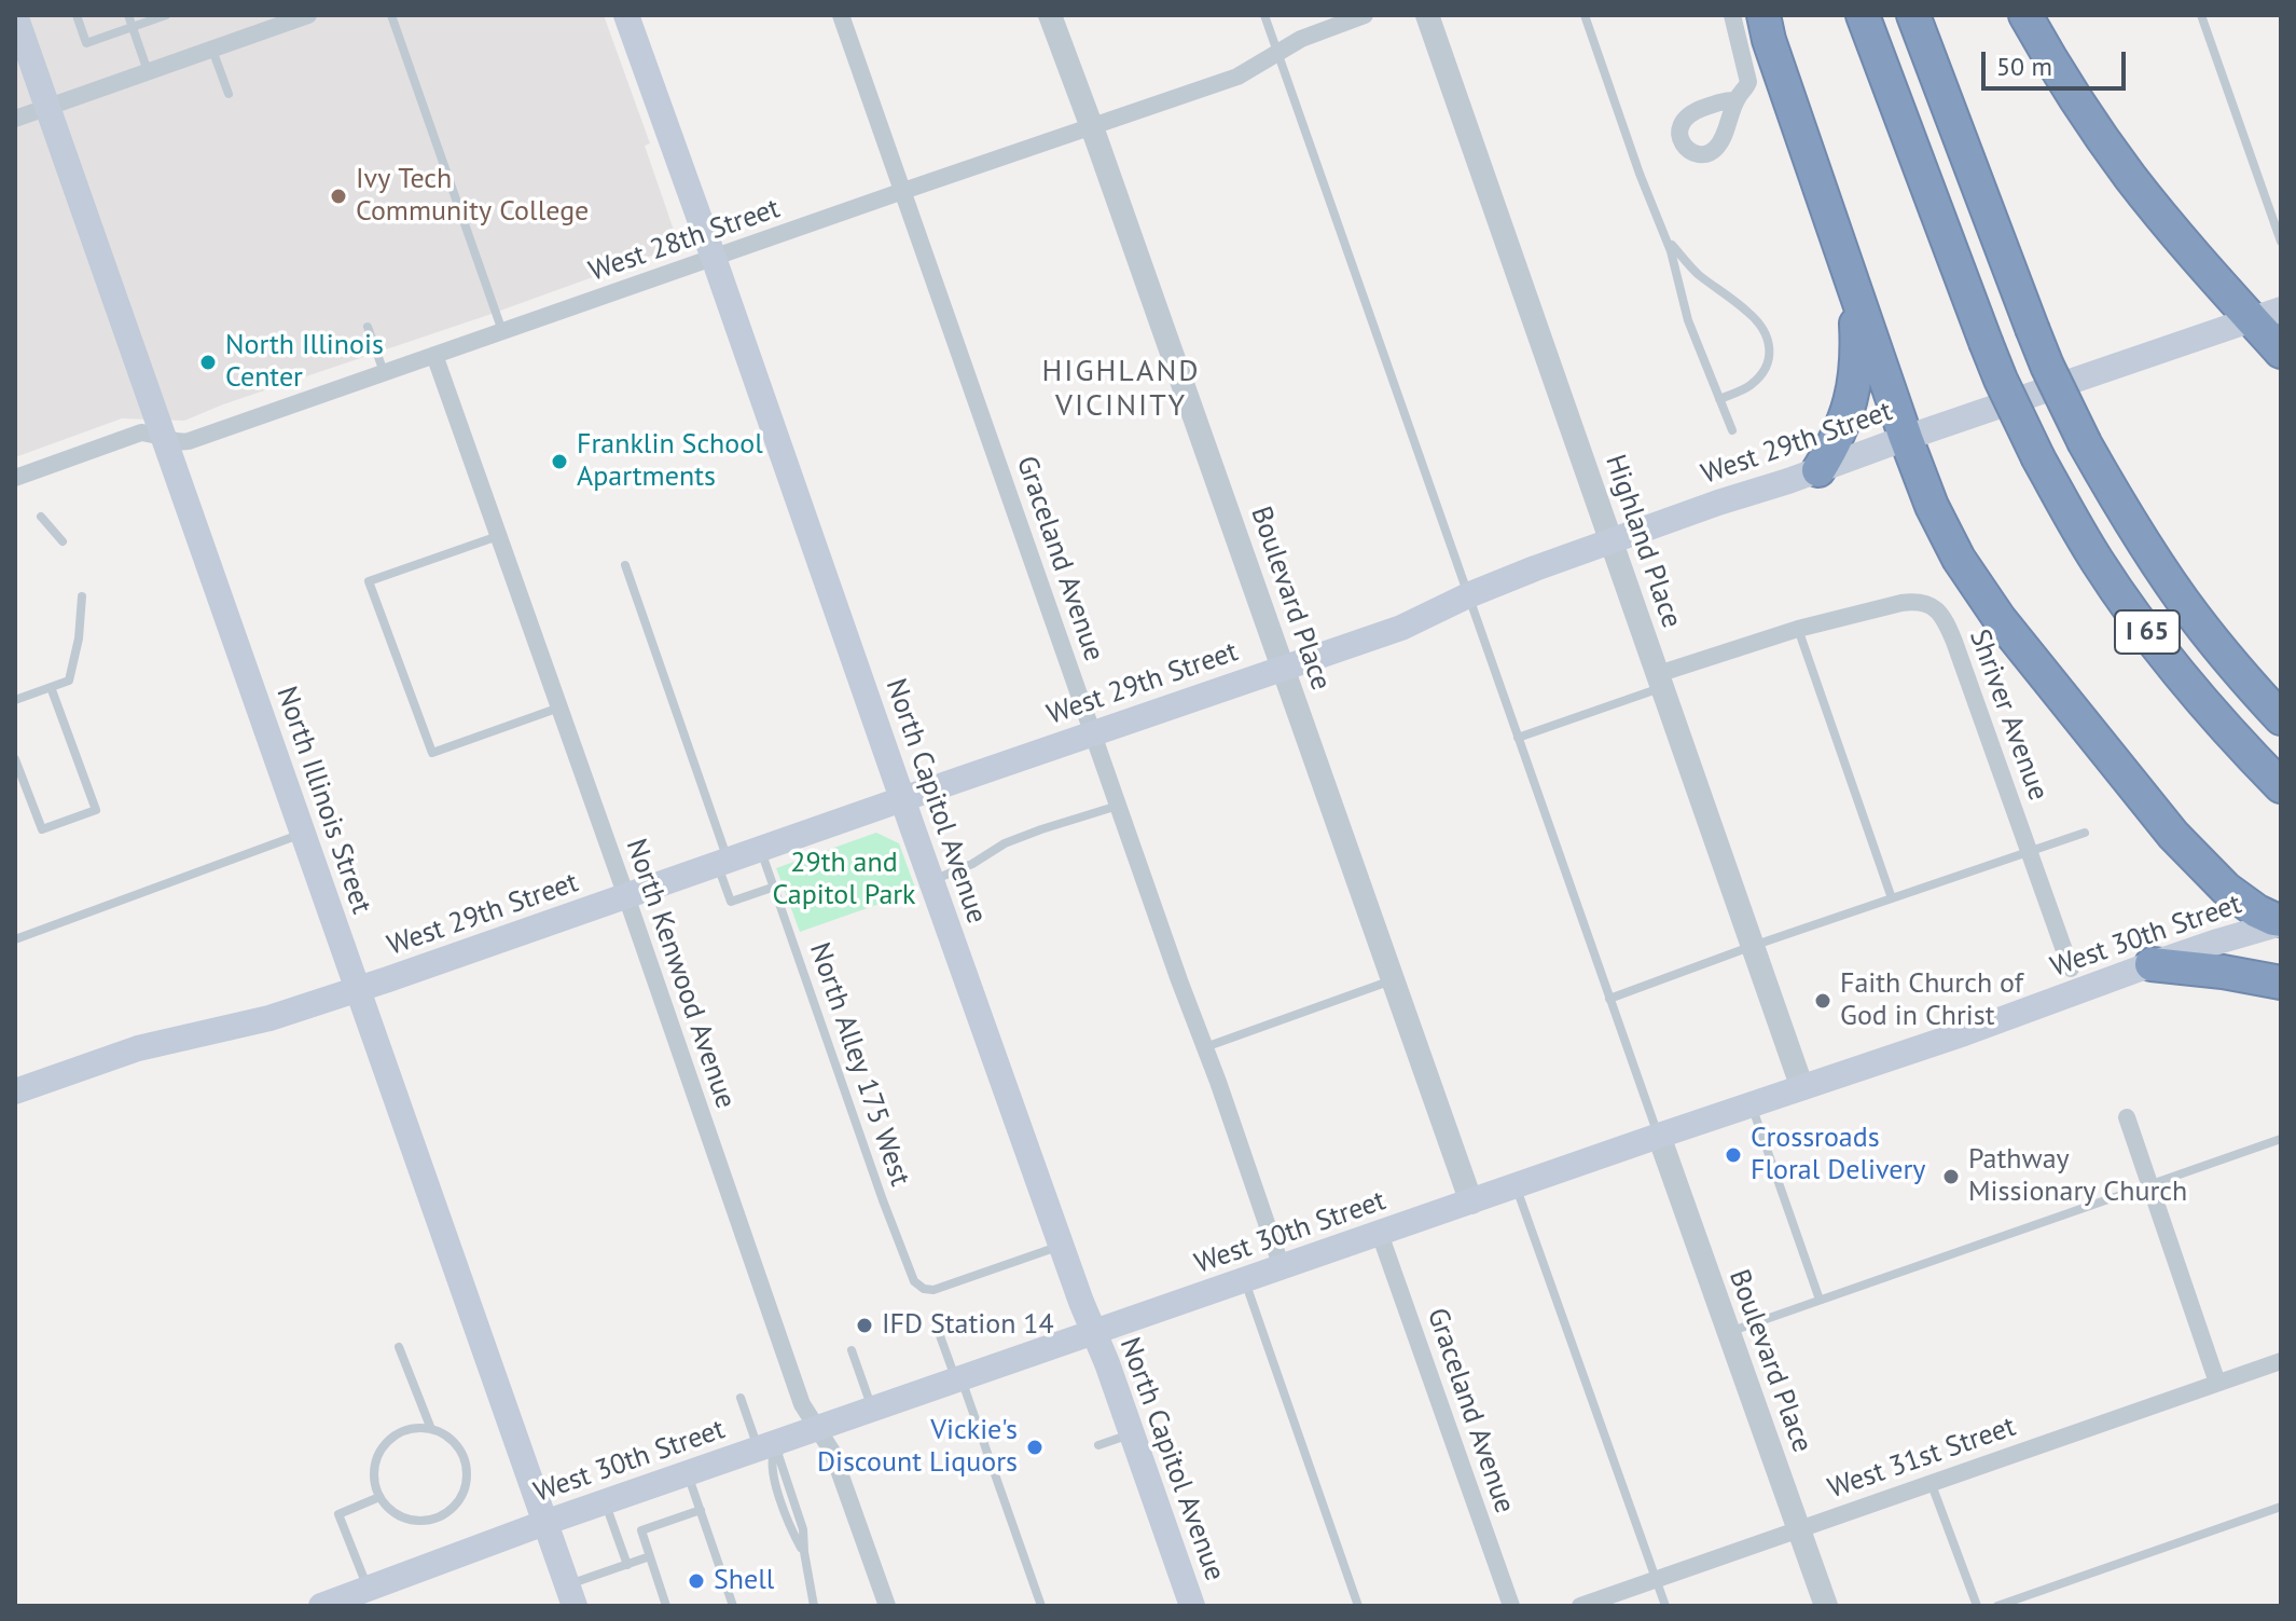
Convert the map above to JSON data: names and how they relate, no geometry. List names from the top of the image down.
{
  "streets": {
    "highway": ["I 65"],
    "main road": [
      "West 29th Street",
      "North Illinois Street",
      "North Capitol Avenue",
      "West 30th Street"
    ],
    "street": [
      "West 28th Street",
      "Highland Place",
      "Graceland Avenue",
      "Boulevard Place",
      "Shriver Avenue",
      "North Kenwood Avenue",
      "West 31st Street"
    ],
    "lane": ["North Alley 175 West"]
  },
  "crossings": [
    ["West 28th Street", "Graceland Avenue"],
    ["West 28th Street", "Boulevard Place"],
    ["West 28th Street", "North Illinois Street"],
    ["West 28th Street", "North Capitol Avenue"],
    ["West 28th Street", "North Kenwood Avenue"],
    ["West 29th Street", "Highland Place"],
    ["West 29th Street", "Graceland Avenue"],
    ["West 29th Street", "Boulevard Place"],
    ["West 29th Street", "North Illinois Street"],
    ["West 29th Street", "North Capitol Avenue"],
    ["West 29th Street", "North Kenwood Avenue"],
    ["West 29th Street", "North Alley 175 West"],
    ["Highland Place", "Shriver Avenue"],
    ["Highland Place", "West 30th Street"],
    ["Graceland Avenue", "West 30th Street"],
    ["Boulevard Place", "West 30th Street"],
    ["Boulevard Place", "West 31st Street"],
    ["North Illinois Street", "West 30th Street"],
    ["North Capitol Avenue", "West 30th Street"],
    ["North Capitol Avenue", "North Alley 175 West"],
    ["West 30th Street", "North Kenwood Avenue"]
  ],
  "districts": ["HIGHLAND VICINITY"],
  "parks": ["29th and Capitol Park"],
  "places": [
    "Ivy Tech Community College",
    "North Illinois Center",
    "Franklin School Apartments",
    "Faith Church of God in Christ",
    "Crossroads Floral Delivery",
    "Pathway Missionary Church",
    "IFD Station 14",
    "Vickie's Discount Liquors",
    "Shell"
  ],
  "scale_bar": "50 m"
}
